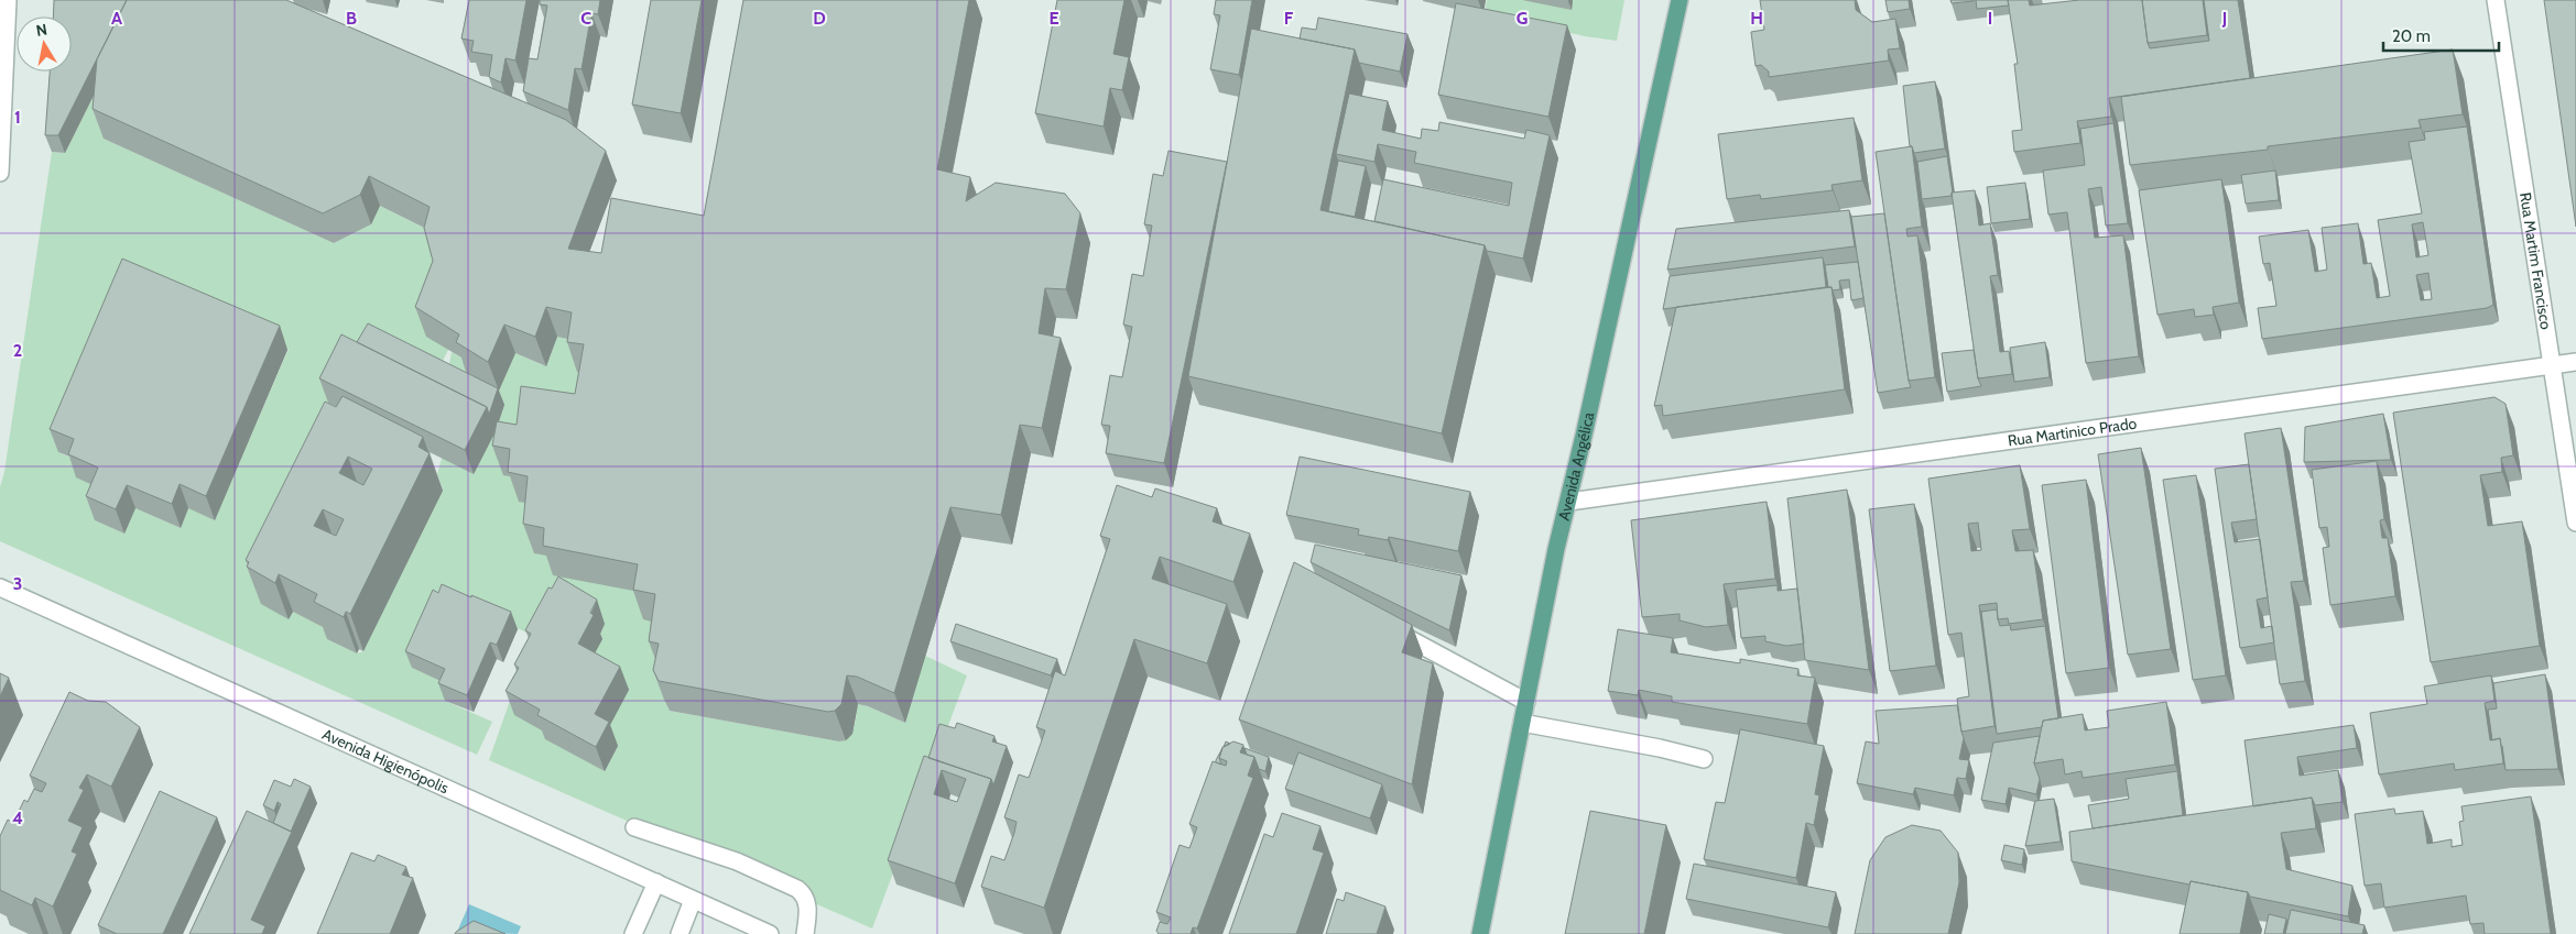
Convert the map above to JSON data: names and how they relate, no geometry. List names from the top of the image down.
{
  "streets": {
    "main road": ["Avenida Angélica"],
    "street": ["Rua Martim Francisco", "Rua Martinico Prado", "Avenida Higienópolis"]
  },
  "crossings": [
    ["Rua Martim Francisco", "Rua Martinico Prado"],
    ["Rua Martinico Prado", "Avenida Angélica"]
  ],
  "scale_bar": "20 m",
  "north": "top",
  "grid": {
    "columns": [
      "A",
      "B",
      "C",
      "D",
      "E",
      "F",
      "G",
      "H",
      "I",
      "J"
    ],
    "rows": [
      "1",
      "2",
      "3",
      "4"
    ]
  }
}
